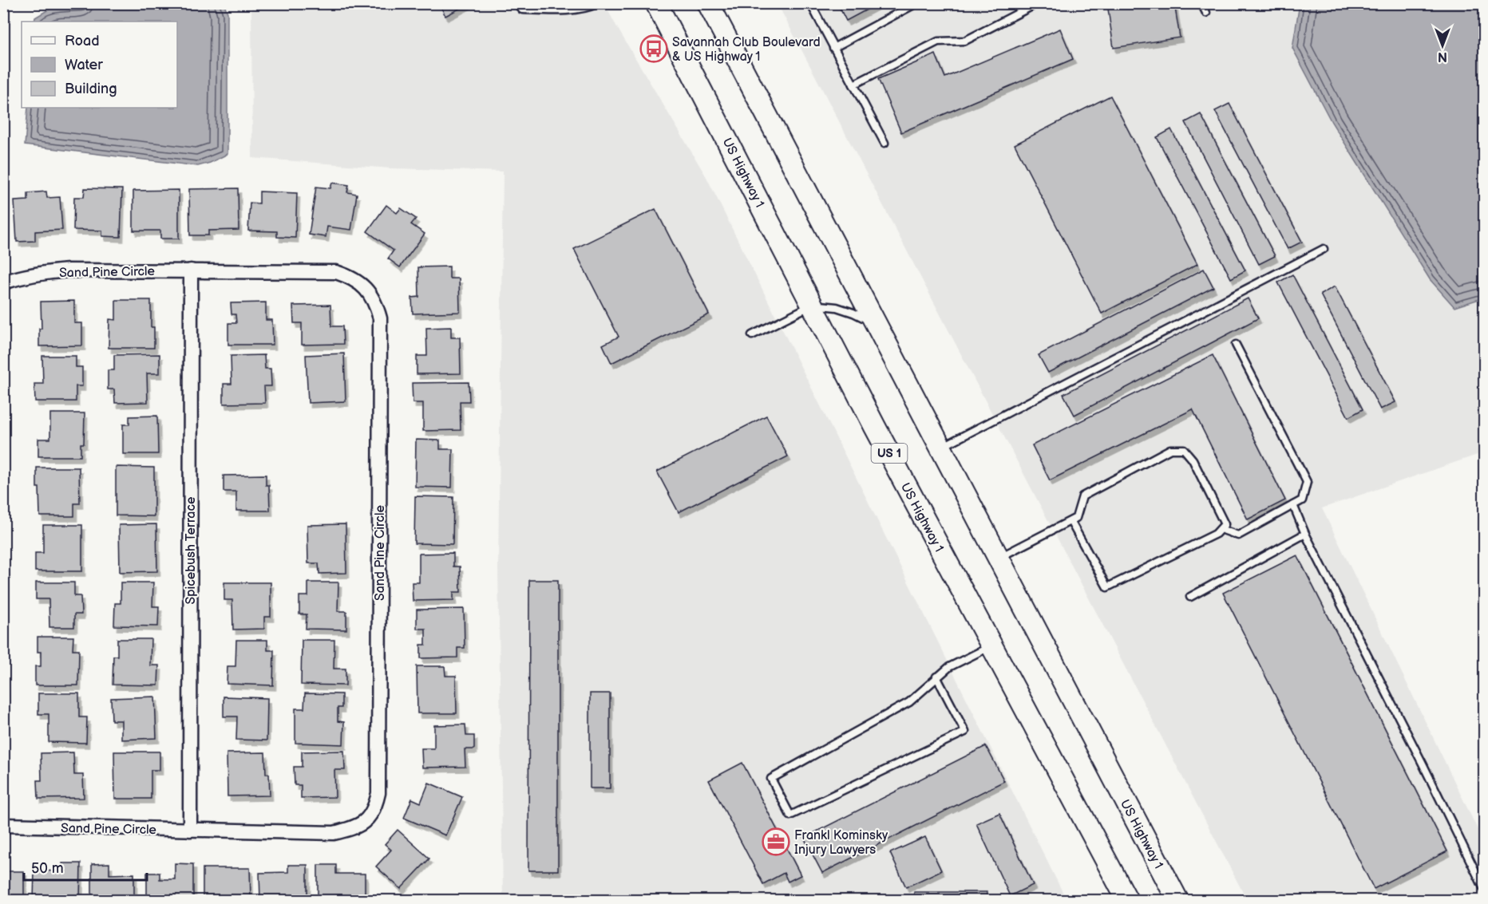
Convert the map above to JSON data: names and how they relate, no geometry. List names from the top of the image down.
{
  "streets": {
    "main road": ["US Highway 1", "US 1"],
    "street": ["Sand Pine Circle", "Spicebush Terrace"]
  },
  "crossings": [
    ["Sand Pine Circle", "Spicebush Terrace"]
  ],
  "places": {
    "bus stop": ["Savannah Club Boulevard & US Highway 1"],
    "office": ["Frankl Kominsky Injury Lawyers"]
  },
  "legend": ["Road", "Water", "Building"],
  "scale_bar": "50 m",
  "north": "bottom"
}
